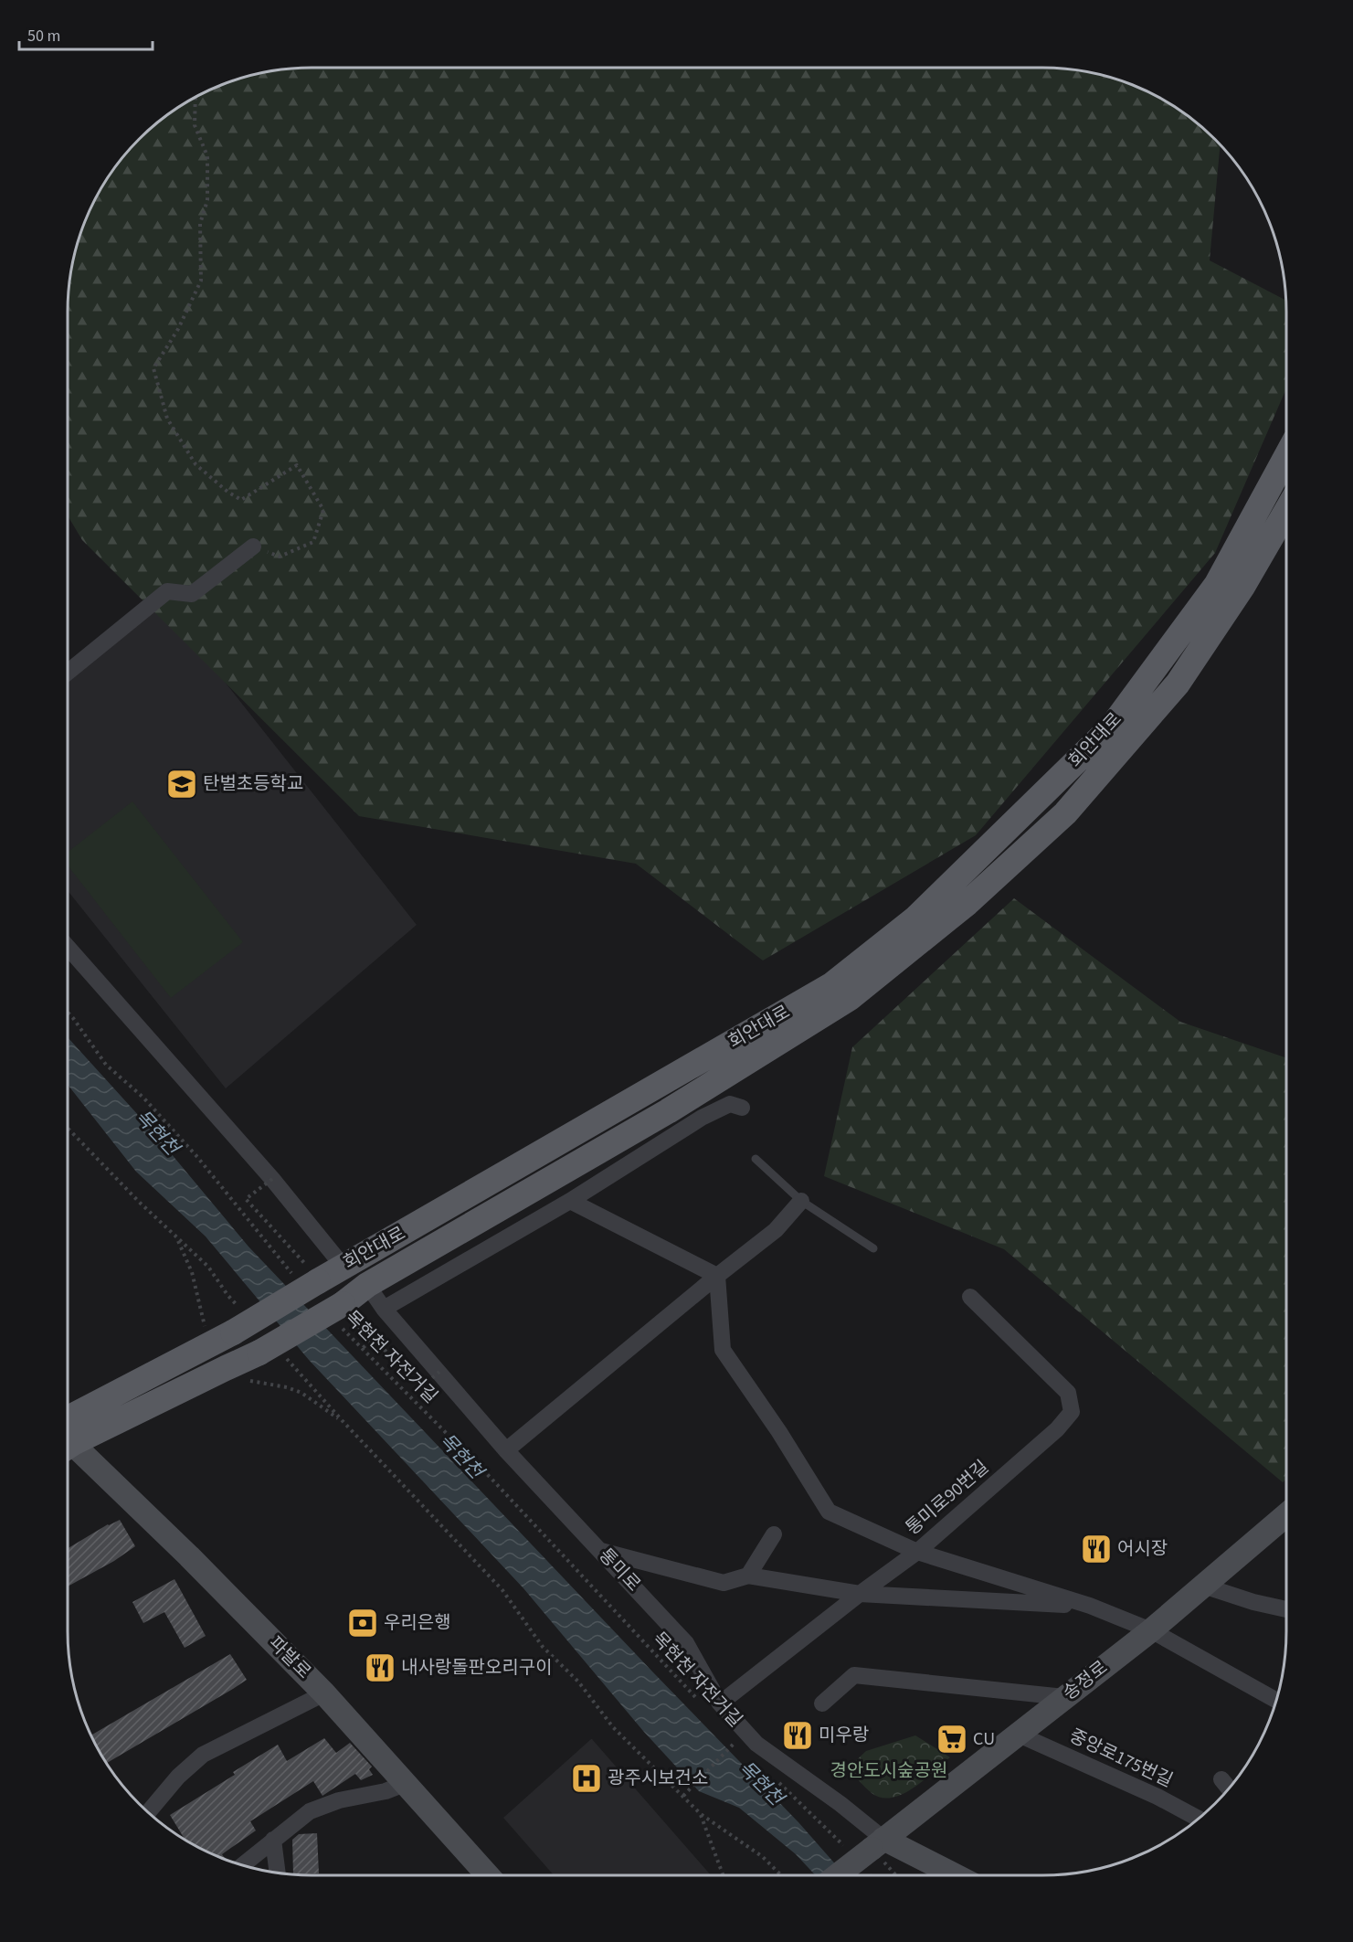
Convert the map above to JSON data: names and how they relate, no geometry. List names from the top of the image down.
{
  "streets": {
    "main road": [
      "회안대로",
      "통미로",
      "파발로",
      "송정로"
    ],
    "street": ["통미로90번길", "중앙로175번길"],
    "path": ["목현천 자전거길"]
  },
  "crossings": [
    ["회안대로", "목현천 자전거길"],
    ["회안대로", "통미로"],
    ["통미로90번길", "통미로"],
    ["통미로", "송정로"],
    ["송정로", "중앙로175번길"]
  ],
  "water": ["목현천"],
  "parks": ["경안도시숲공원"],
  "places": {
    "school or university": ["탄벌초등학교"],
    "restaurant": ["어시장", "내사랑돌판오리구이", "미우랑"],
    "bank": ["우리은행"],
    "supermarket": ["CU"],
    "hospital": ["광주시보건소"]
  },
  "scale_bar": "50 m"
}
